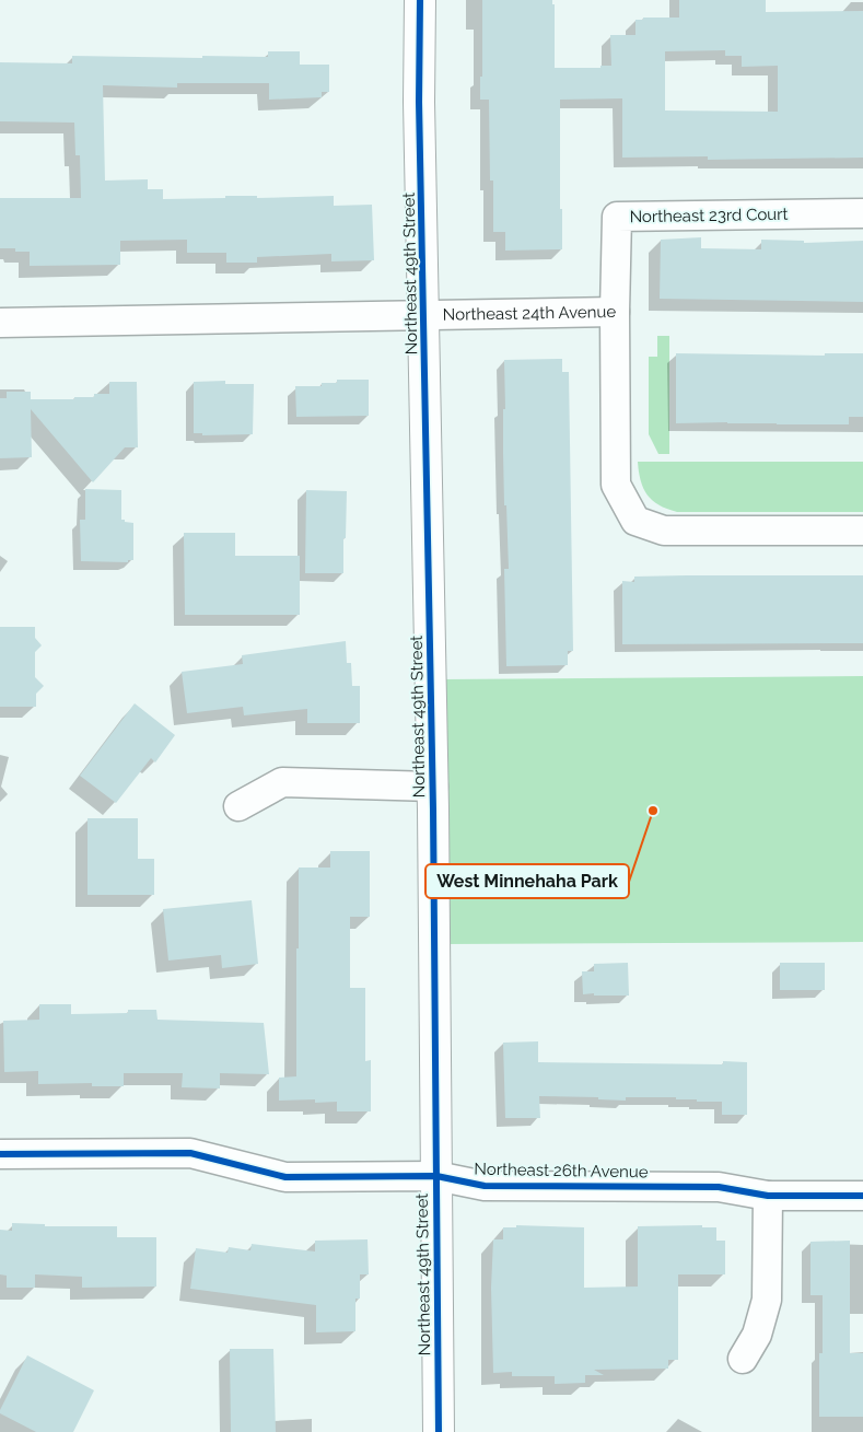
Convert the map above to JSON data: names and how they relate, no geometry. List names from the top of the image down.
{
  "streets": {
    "street": [
      "Northeast 23rd Court",
      "Northeast 49th Street",
      "Northeast 24th Avenue",
      "Northeast 26th Avenue"
    ]
  },
  "crossings": [
    ["Northeast 23rd Court", "Northeast 24th Avenue"],
    ["Northeast 49th Street", "Northeast 24th Avenue"],
    ["Northeast 49th Street", "Northeast 26th Avenue"]
  ],
  "places": ["West Minnehaha Park"]
}
